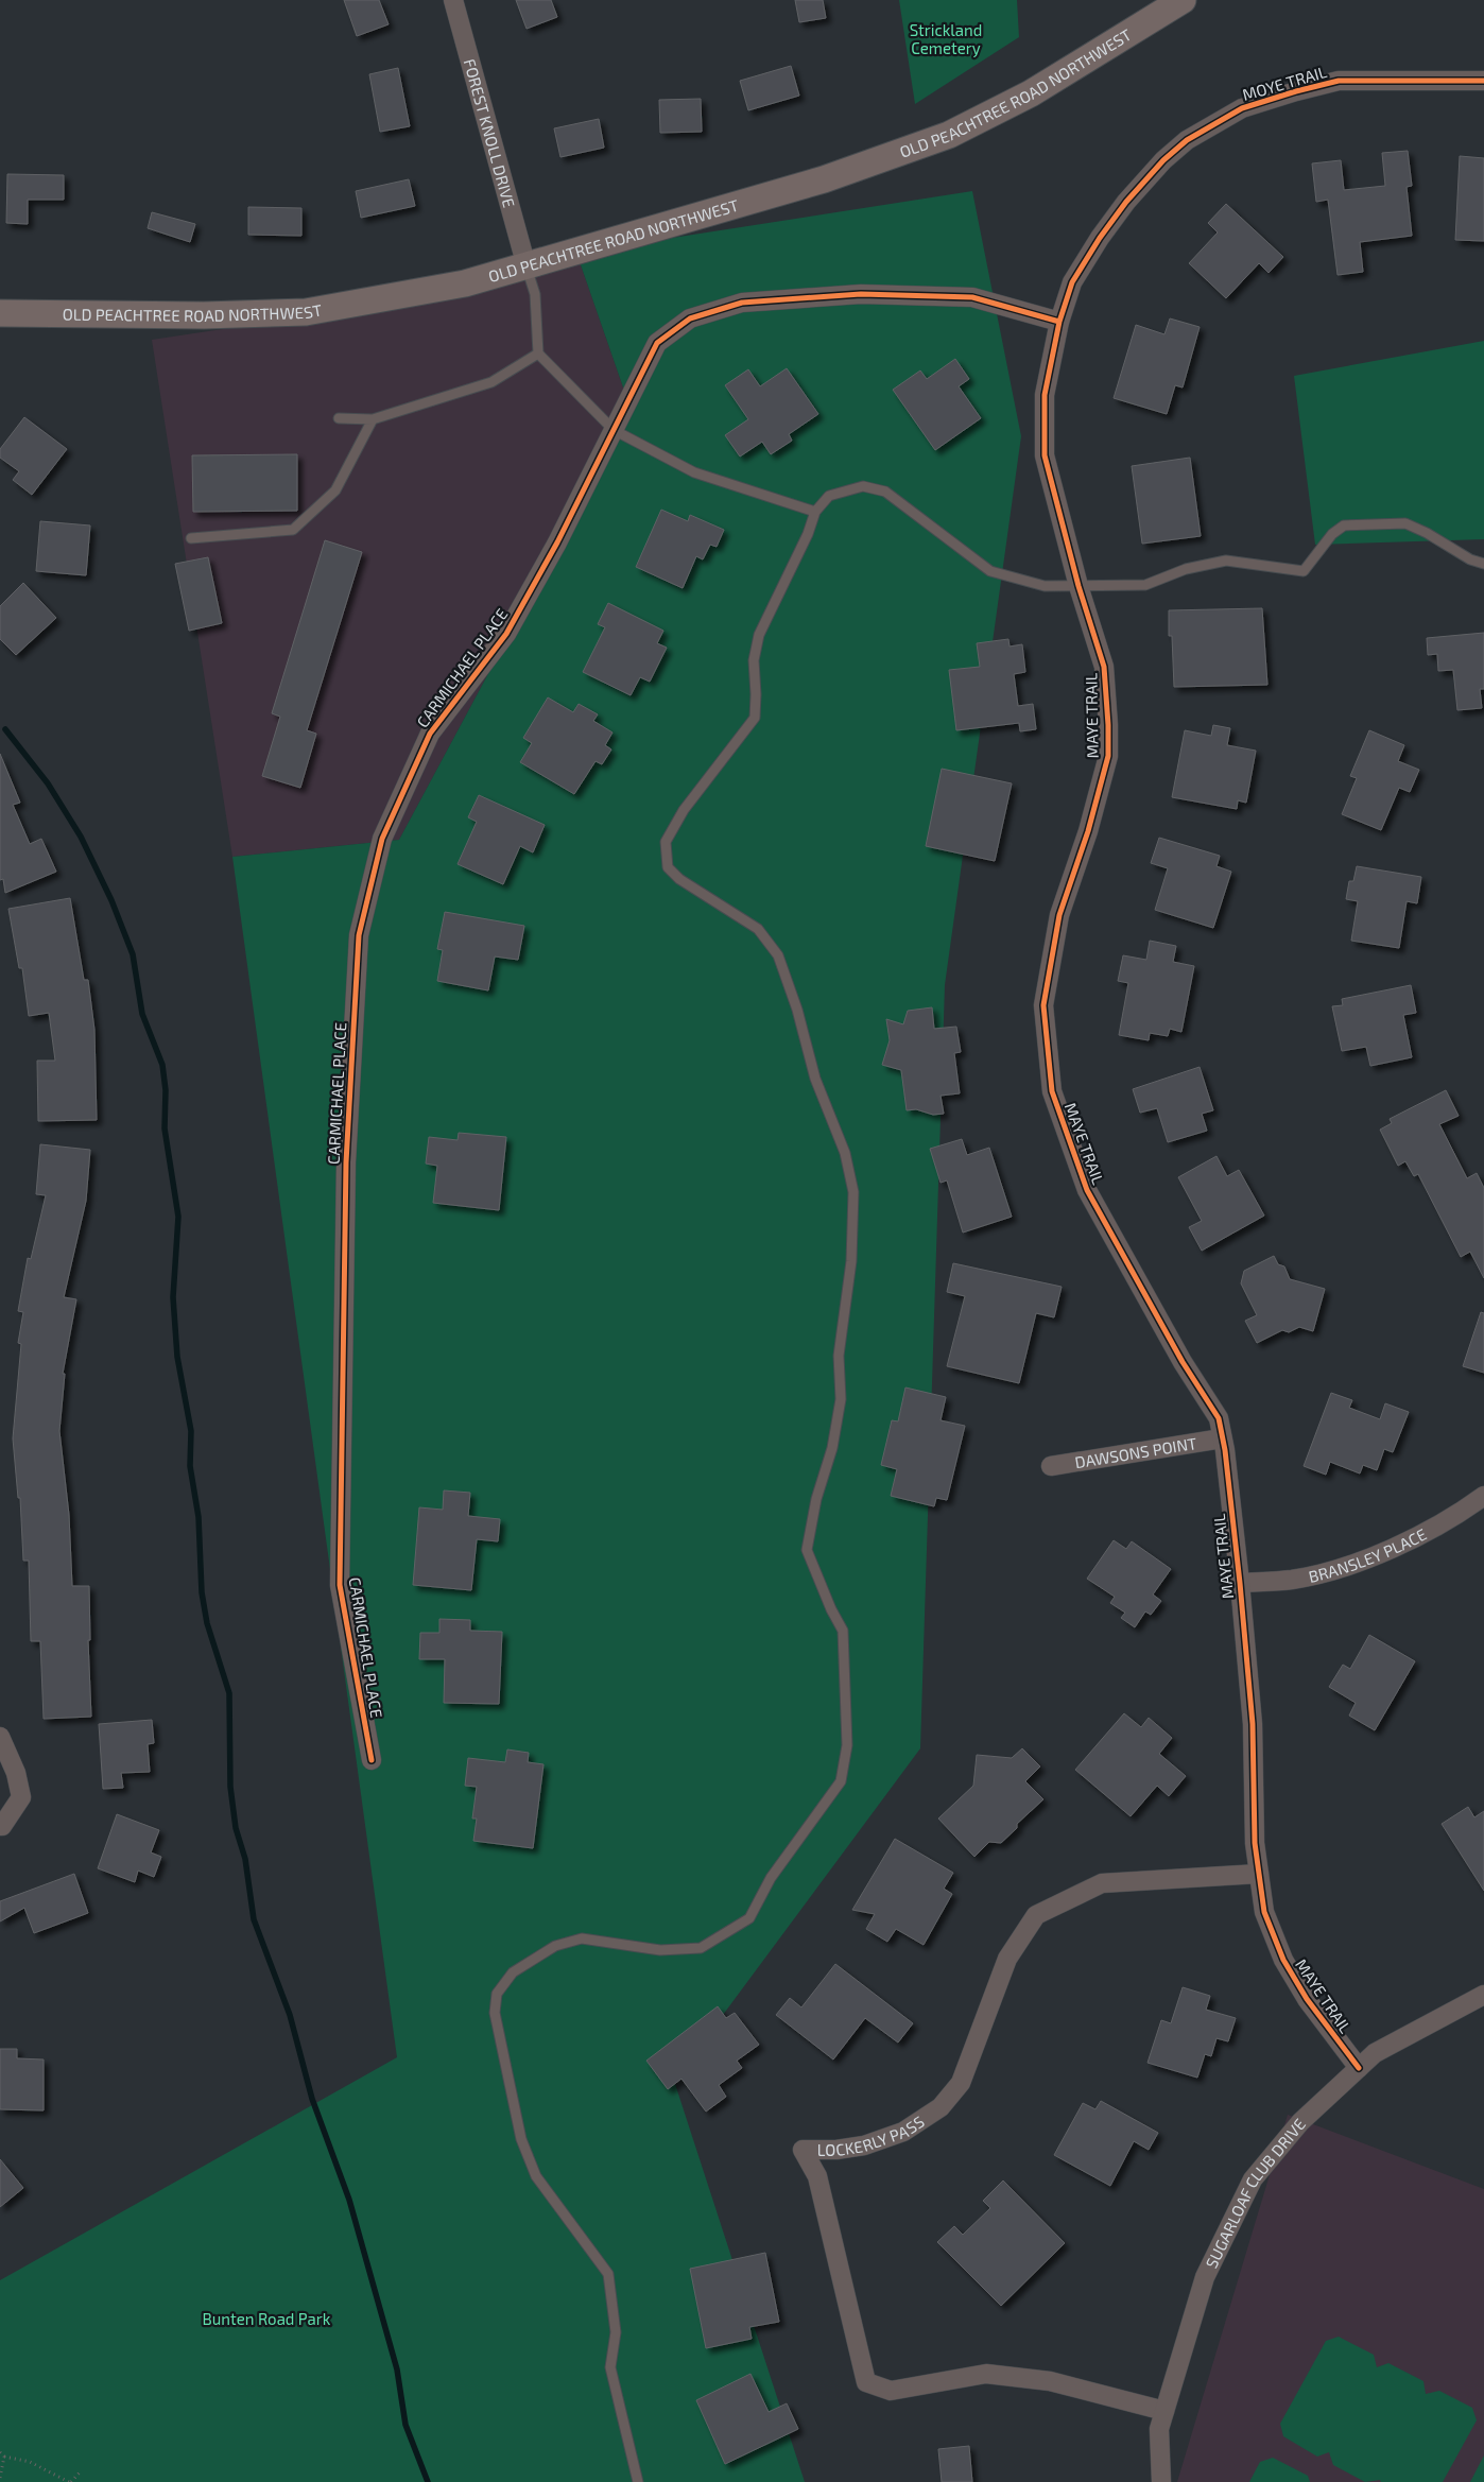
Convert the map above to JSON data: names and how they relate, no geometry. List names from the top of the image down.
{
  "streets": {
    "main road": ["OLD PEACHTREE ROAD NORTHWEST"],
    "street": [
      "MOYE TRAIL",
      "FOREST KNOLL DRIVE",
      "CARMICHAEL PLACE",
      "MAYE TRAIL",
      "DAWSONS POINT",
      "BRANSLEY PLACE",
      "LOCKERLY PASS",
      "SUGARLOAF CLUB DRIVE"
    ]
  },
  "crossings": [
    ["MOYE TRAIL", "MAYE TRAIL"],
    ["OLD PEACHTREE ROAD NORTHWEST", "FOREST KNOLL DRIVE"],
    ["CARMICHAEL PLACE", "MAYE TRAIL"],
    ["MAYE TRAIL", "DAWSONS POINT"],
    ["MAYE TRAIL", "BRANSLEY PLACE"],
    ["MAYE TRAIL", "LOCKERLY PASS"],
    ["MAYE TRAIL", "SUGARLOAF CLUB DRIVE"],
    ["LOCKERLY PASS", "SUGARLOAF CLUB DRIVE"]
  ],
  "parks": ["Strickland Cemetery", "Bunten Road Park"]
}
